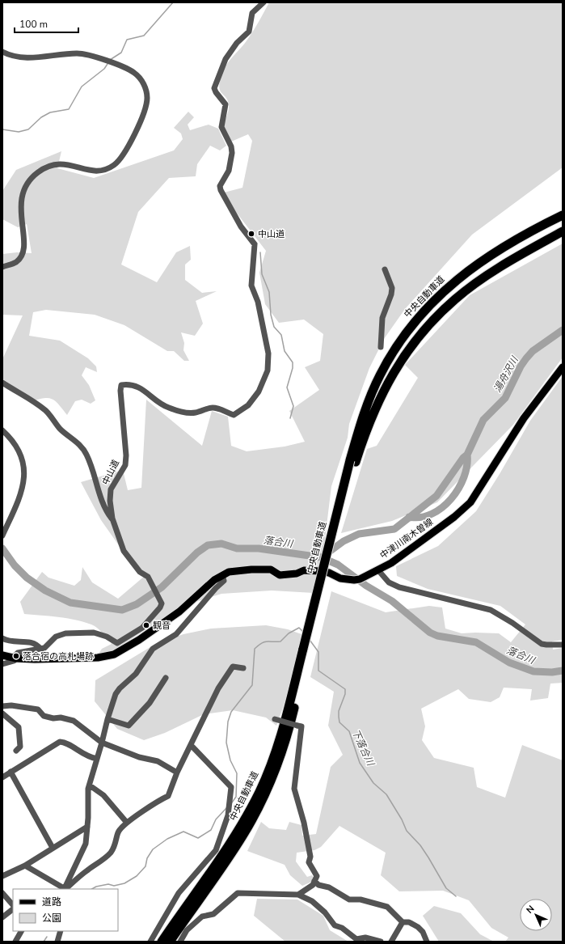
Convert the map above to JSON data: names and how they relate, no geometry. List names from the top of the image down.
{
  "streets": {
    "highway": ["中央自動車道"],
    "main road": ["中津川南木曽線"],
    "street": ["中山道"]
  },
  "water": ["湯舟沢川", "落合川", "下落合川"],
  "places": ["中山道", "観音", "落合宿の高札場跡"],
  "legend": ["道路", "公園"],
  "scale_bar": "100 m",
  "north": "top left"
}
